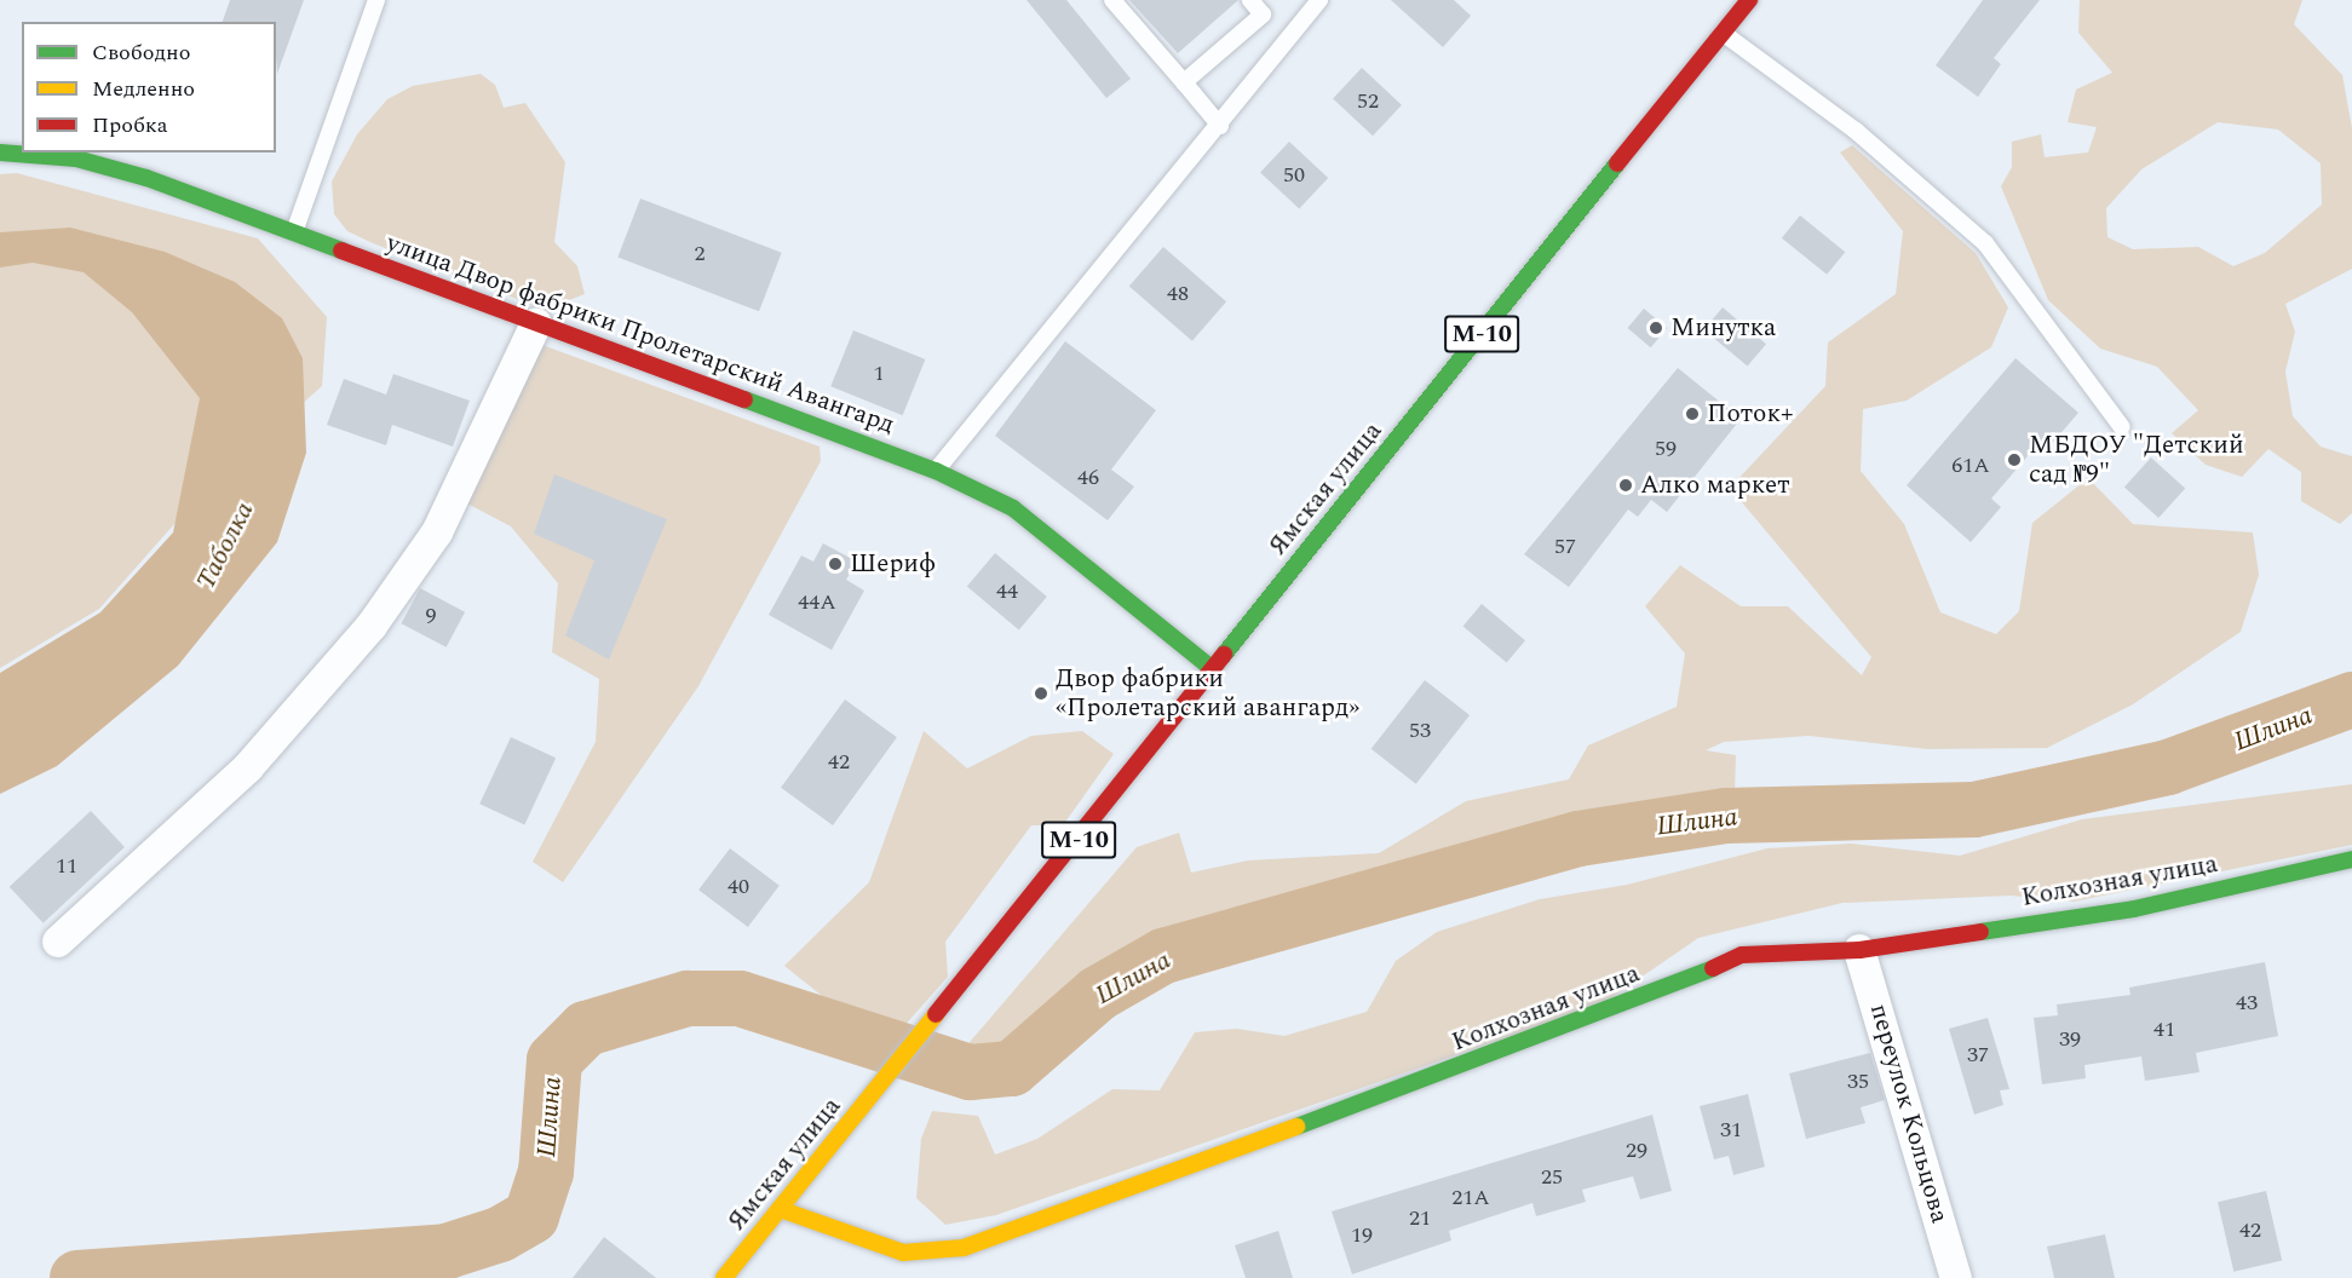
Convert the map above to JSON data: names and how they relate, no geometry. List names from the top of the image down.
{
  "streets": {
    "main road": [
      "улица Двор фабрики Пролетарский Авангард",
      "М-10",
      "Ямская улица",
      "Колхозная улица"
    ],
    "street": ["переулок Кольцова"]
  },
  "crossings": [
    ["улица Двор фабрики Пролетарский Авангард", "Ямская улица"],
    ["Ямская улица", "Колхозная улица"],
    ["Колхозная улица", "переулок Кольцова"]
  ],
  "water": ["Таболка", "Шлина"],
  "places": [
    "Минутка",
    "Поток+",
    "МБДОУ \"Детский сад №9\"",
    "Алко маркет",
    "Шериф",
    "Двор фабрики «Пролетарский авангард»"
  ],
  "house_numbers": [
    "52",
    "50",
    "2",
    "48",
    "1",
    "59",
    "61А",
    "46",
    "57",
    "44",
    "44А",
    "9",
    "53",
    "42",
    "11",
    "40",
    "43",
    "41",
    "39",
    "37",
    "35",
    "31",
    "29",
    "25",
    "21А",
    "21",
    "42",
    "19"
  ],
  "legend": ["Свободно", "Медленно", "Пробка"]
}
